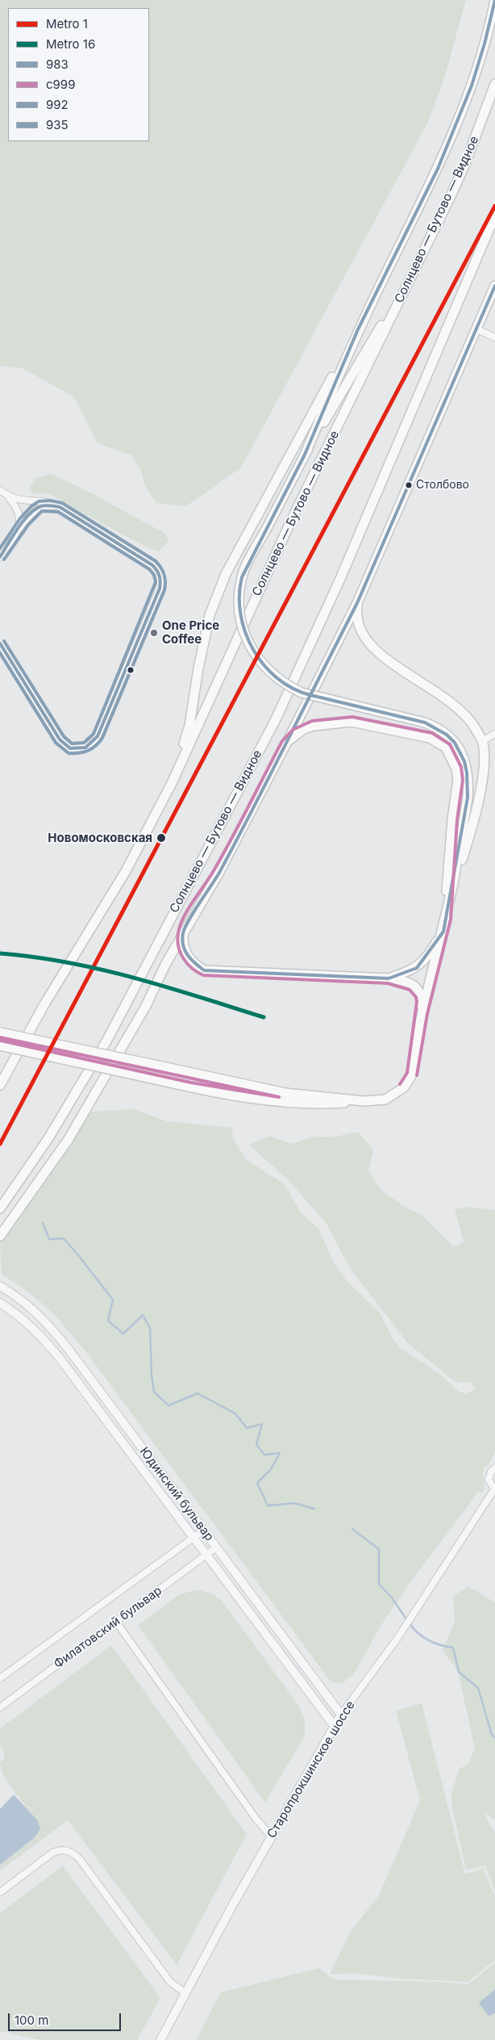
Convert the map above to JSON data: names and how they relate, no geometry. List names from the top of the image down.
{
  "streets": {
    "main road": ["Солнцево — Бутово — Видное"],
    "street": ["Юдинский бульвар", "Филатовский бульвар", "Старопрокшинское шоссе"]
  },
  "crossings": [
    ["Юдинский бульвар", "Филатовский бульвар"],
    ["Юдинский бульвар", "Старопрокшинское шоссе"]
  ],
  "places": ["Столбово", "One Price Coffee", "Новомосковская"],
  "lines": [
    "transit line 983",
    "metro line 1",
    "transit line 935",
    "transit line 992",
    "transit line с999",
    "metro line 16"
  ],
  "legend": [
    "Metro 1",
    "Metro 16",
    "983",
    "с999",
    "992",
    "935"
  ],
  "scale_bar": "100 m"
}
